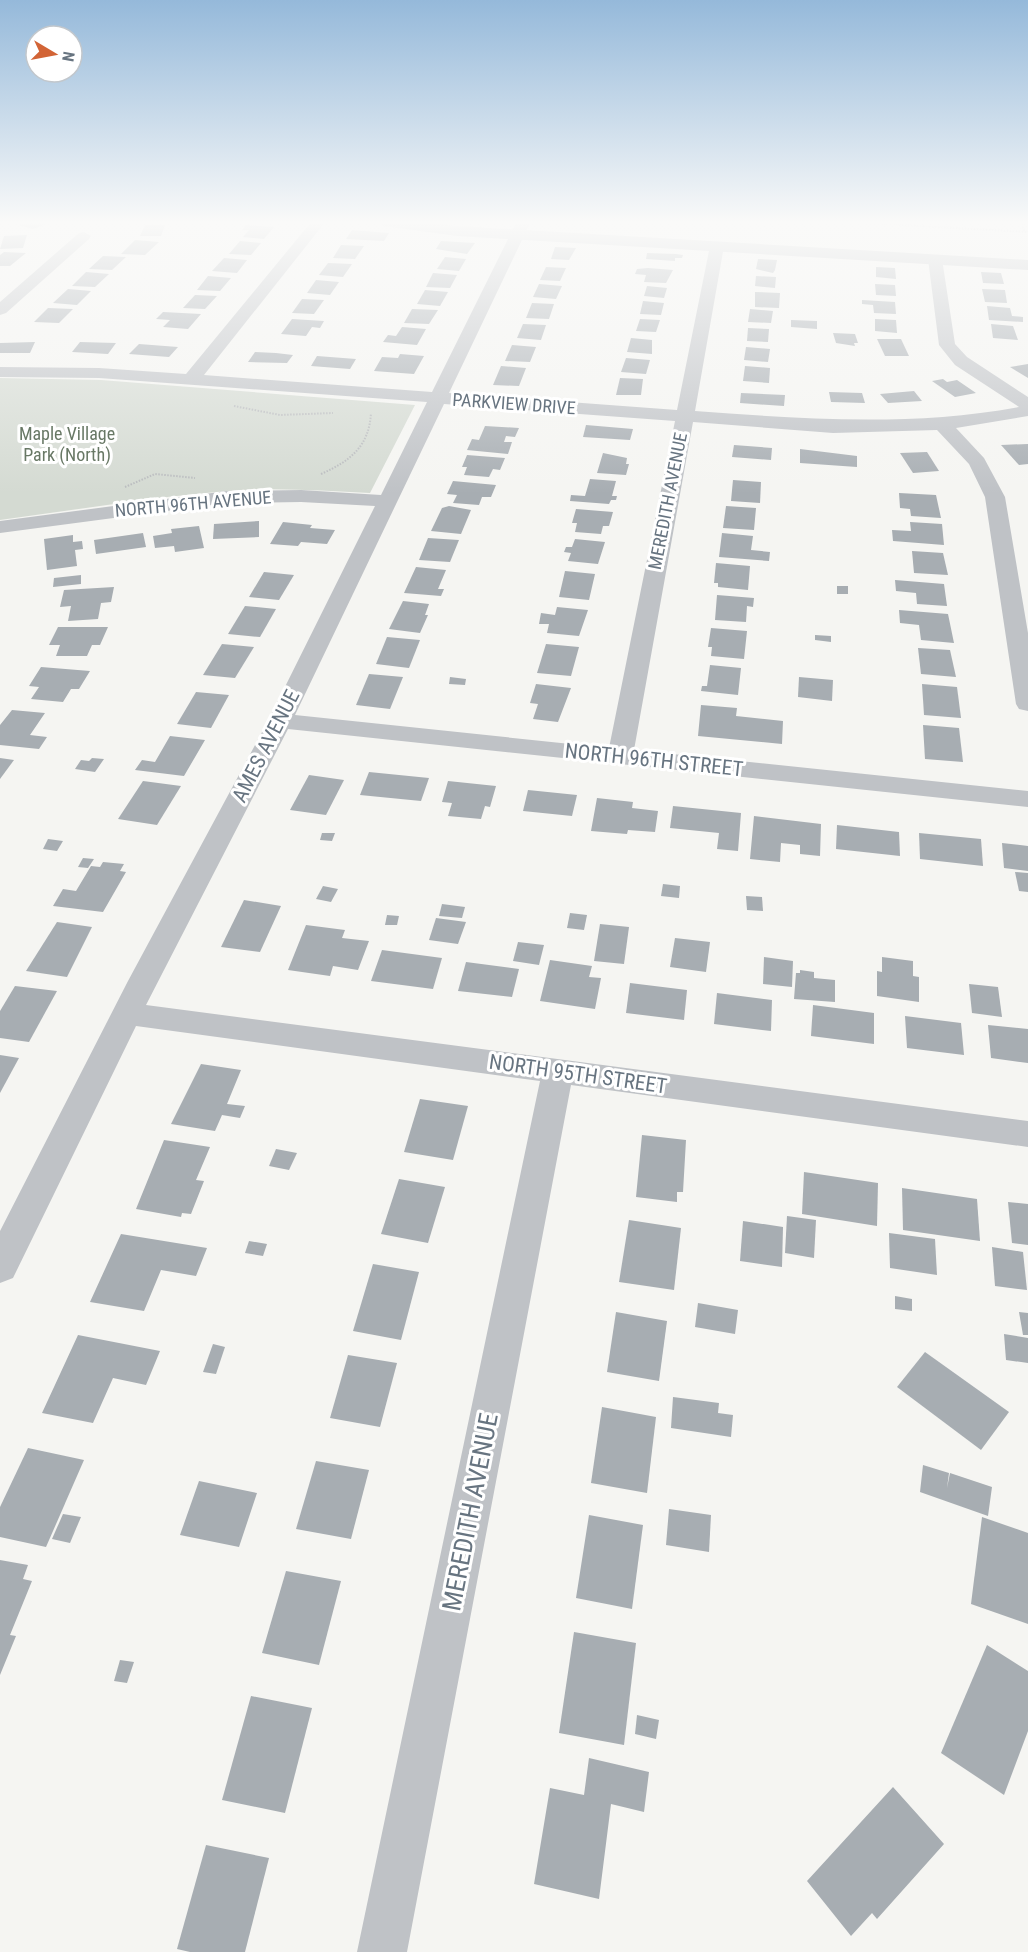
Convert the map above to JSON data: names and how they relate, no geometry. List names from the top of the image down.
{
  "streets": {
    "street": [
      "PARKVIEW DRIVE",
      "MEREDITH AVENUE",
      "NORTH 96TH AVENUE",
      "AMES AVENUE",
      "NORTH 96TH STREET",
      "NORTH 95TH STREET"
    ]
  },
  "crossings": [
    ["PARKVIEW DRIVE", "MEREDITH AVENUE"],
    ["PARKVIEW DRIVE", "AMES AVENUE"],
    ["MEREDITH AVENUE", "NORTH 96TH STREET"],
    ["MEREDITH AVENUE", "NORTH 95TH STREET"],
    ["NORTH 96TH AVENUE", "AMES AVENUE"],
    ["AMES AVENUE", "NORTH 96TH STREET"],
    ["AMES AVENUE", "NORTH 95TH STREET"]
  ],
  "parks": ["Maple Village Park (North)"],
  "north": "right"
}
